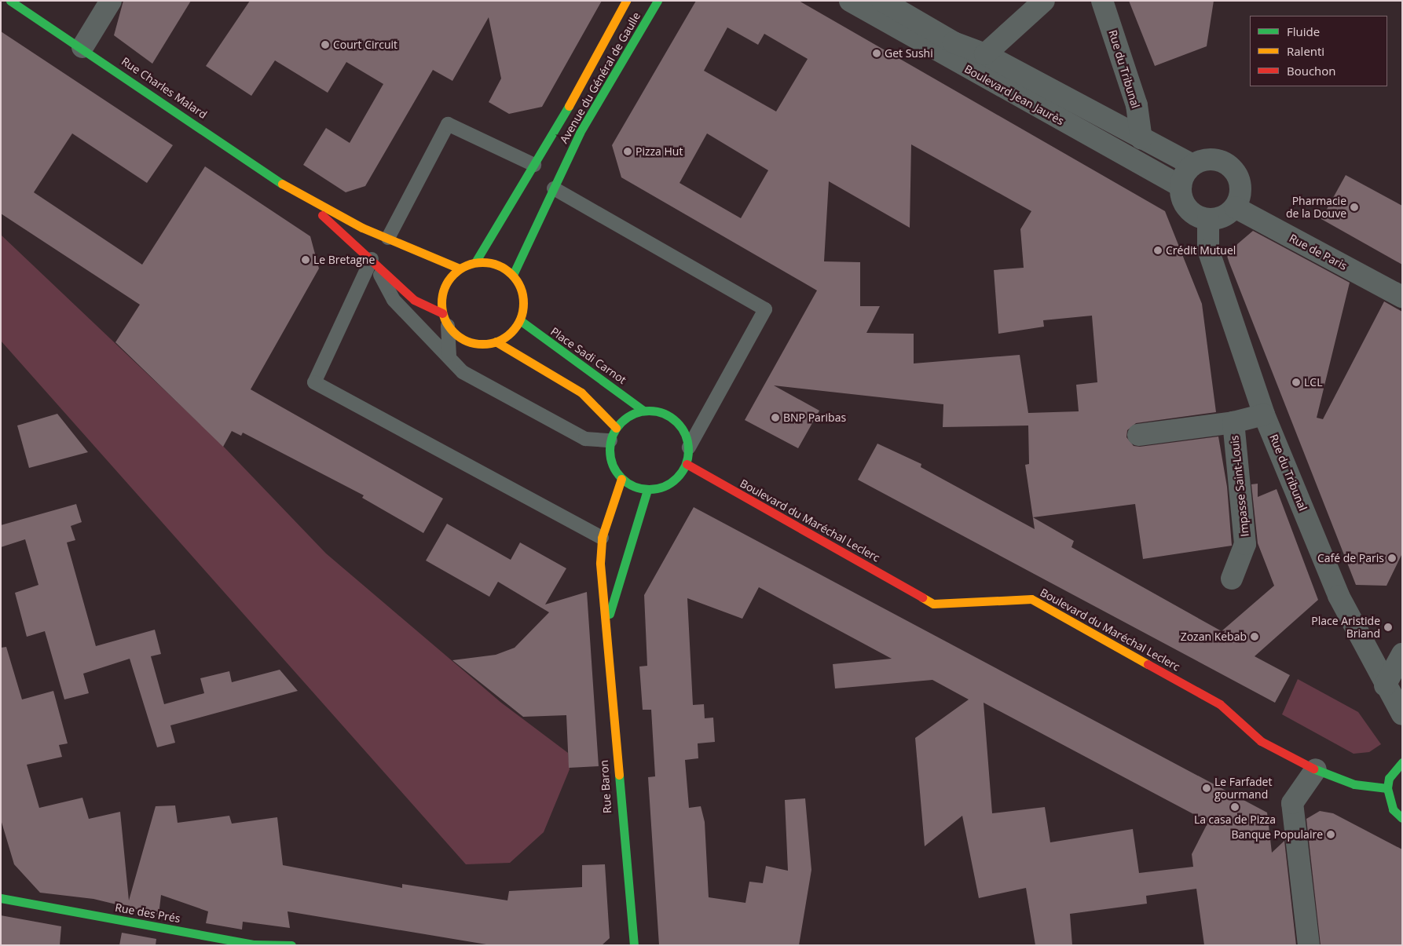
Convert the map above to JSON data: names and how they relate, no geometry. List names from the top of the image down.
{
  "streets": {
    "main road": [
      "Avenue du Général de Gaulle",
      "Rue Charles Malard",
      "Place Sadi Carnot",
      "Boulevard du Maréchal Leclerc",
      "Rue Baron",
      "Rue des Prés"
    ],
    "street": [
      "Rue du Tribunal",
      "Boulevard Jean Jaurès",
      "Rue de Paris",
      "Impasse Saint-Louis"
    ]
  },
  "crossings": [
    ["Rue du Tribunal", "Boulevard Jean Jaurès"],
    ["Rue du Tribunal", "Rue de Paris"],
    ["Rue du Tribunal", "Impasse Saint-Louis"],
    ["Boulevard Jean Jaurès", "Rue de Paris"],
    ["Place Sadi Carnot", "Boulevard du Maréchal Leclerc"],
    ["Place Sadi Carnot", "Rue Baron"],
    ["Boulevard du Maréchal Leclerc", "Rue Baron"]
  ],
  "places": [
    "Court Circuit",
    "Get Sushi",
    "Pizza Hut",
    "Pharmacie de la Douve",
    "Crédit Mutuel",
    "Le Bretagne",
    "LCL",
    "BNP Paribas",
    "Café de Paris",
    "Place Aristide Briand",
    "Zozan Kebab",
    "Le Farfadet gourmand",
    "La casa de Pizza",
    "Banque Populaire"
  ],
  "legend": ["Fluide", "Ralenti", "Bouchon"]
}
